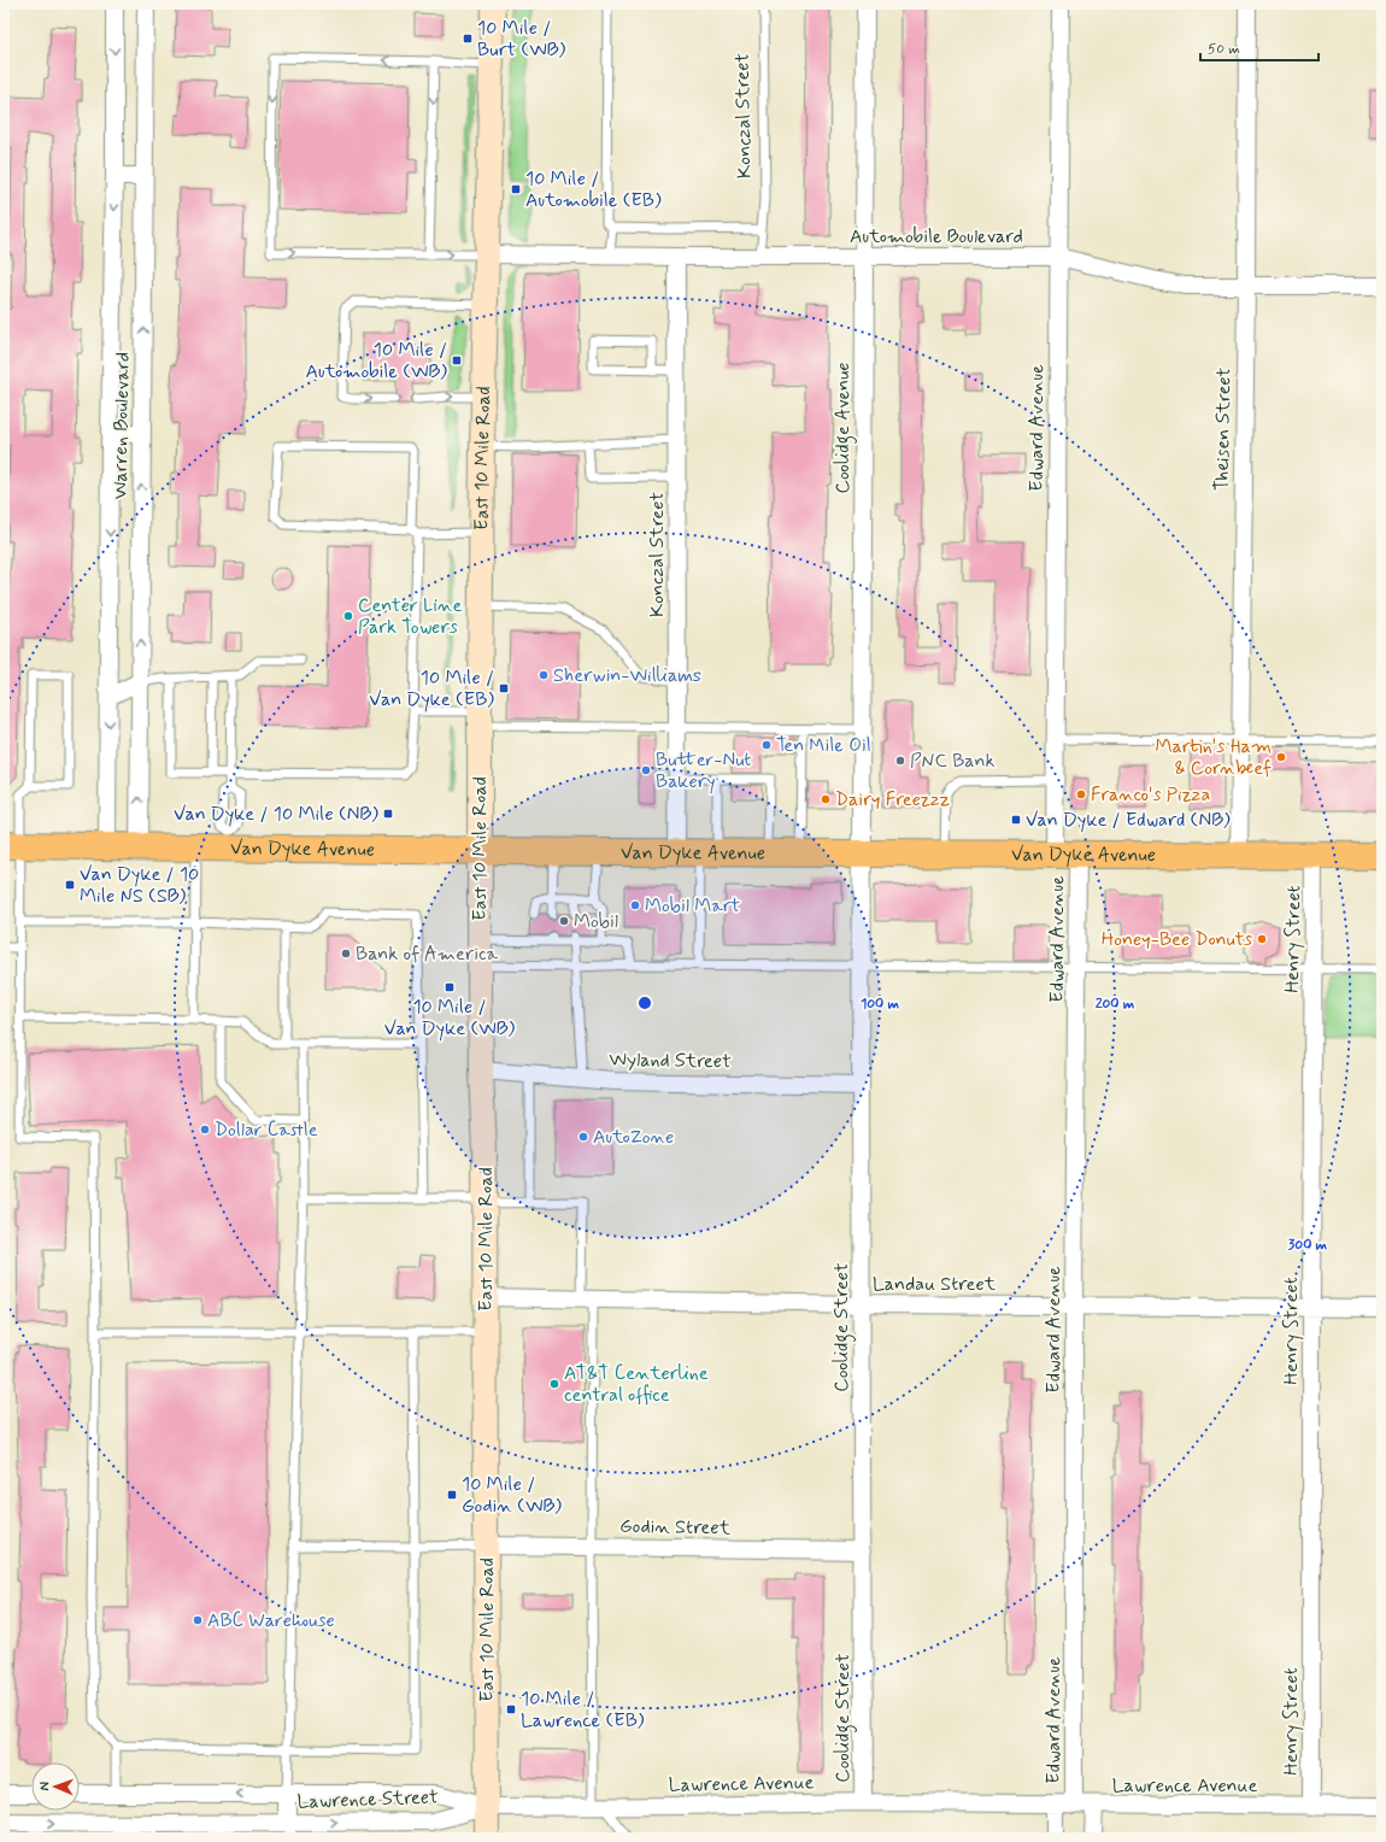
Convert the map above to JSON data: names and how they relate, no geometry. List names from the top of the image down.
{
  "streets": {
    "main road": ["East 10 Mile Road", "Van Dyke Avenue"],
    "street": [
      "Konczal Street",
      "Automobile Boulevard",
      "Warren Boulevard",
      "Coolidge Avenue",
      "Edward Avenue",
      "Theisen Street",
      "Henry Street",
      "Wyland Street",
      "Landau Street",
      "Coolidge Street",
      "Godin Street",
      "Lawrence Avenue",
      "Lawrence Street"
    ]
  },
  "crossings": [
    ["Konczal Street", "Automobile Boulevard"],
    ["Konczal Street", "Van Dyke Avenue"],
    ["Automobile Boulevard", "Coolidge Avenue"],
    ["Automobile Boulevard", "Edward Avenue"],
    ["Automobile Boulevard", "Theisen Street"],
    ["Automobile Boulevard", "East 10 Mile Road"],
    ["Warren Boulevard", "Van Dyke Avenue"],
    ["Coolidge Avenue", "Van Dyke Avenue"],
    ["Coolidge Avenue", "Coolidge Street"],
    ["Edward Avenue", "Van Dyke Avenue"],
    ["Edward Avenue", "Landau Street"],
    ["Edward Avenue", "Lawrence Avenue"],
    ["Theisen Street", "Van Dyke Avenue"],
    ["East 10 Mile Road", "Van Dyke Avenue"],
    ["East 10 Mile Road", "Wyland Street"],
    ["East 10 Mile Road", "Landau Street"],
    ["East 10 Mile Road", "Godin Street"],
    ["East 10 Mile Road", "Lawrence Avenue"],
    ["East 10 Mile Road", "Lawrence Street"],
    ["Van Dyke Avenue", "Henry Street"],
    ["Van Dyke Avenue", "Coolidge Street"],
    ["Henry Street", "Landau Street"],
    ["Henry Street", "Lawrence Avenue"],
    ["Wyland Street", "Coolidge Street"],
    ["Landau Street", "Coolidge Street"],
    ["Coolidge Street", "Godin Street"],
    ["Coolidge Street", "Lawrence Avenue"],
    ["Lawrence Avenue", "Lawrence Street"]
  ],
  "places": {
    "transit": [
      "10 Mile / Burt (WB)",
      "10 Mile / Automobile (EB)",
      "10 Mile / Automobile (WB)",
      "10 Mile / Van Dyke (EB)",
      "Van Dyke / 10 Mile (NB)",
      "Van Dyke / Edward (NB)",
      "Van Dyke / 10 Mile NS (SB)",
      "10 Mile / Van Dyke (WB)",
      "10 Mile / Godin (WB)",
      "10 Mile / Lawrence (EB)"
    ],
    "other": [
      "Center Line Park Towers",
      "Sherwin-Williams",
      "Ten Mile Oil",
      "Martin's Ham & Cornbeef",
      "PNC Bank",
      "Butter-Nut Bakery",
      "Franco's Pizza",
      "Dairy Freezzz",
      "Mobil Mart",
      "Mobil",
      "Honey-Bee Donuts",
      "Bank of America",
      "Dollar Castle",
      "AutoZone",
      "AT&T Centerline central office",
      "ABC Warehouse"
    ]
  },
  "scale_bar": "50 m",
  "north": "left",
  "rings": ["100 m", "200 m", "300 m"]
}
